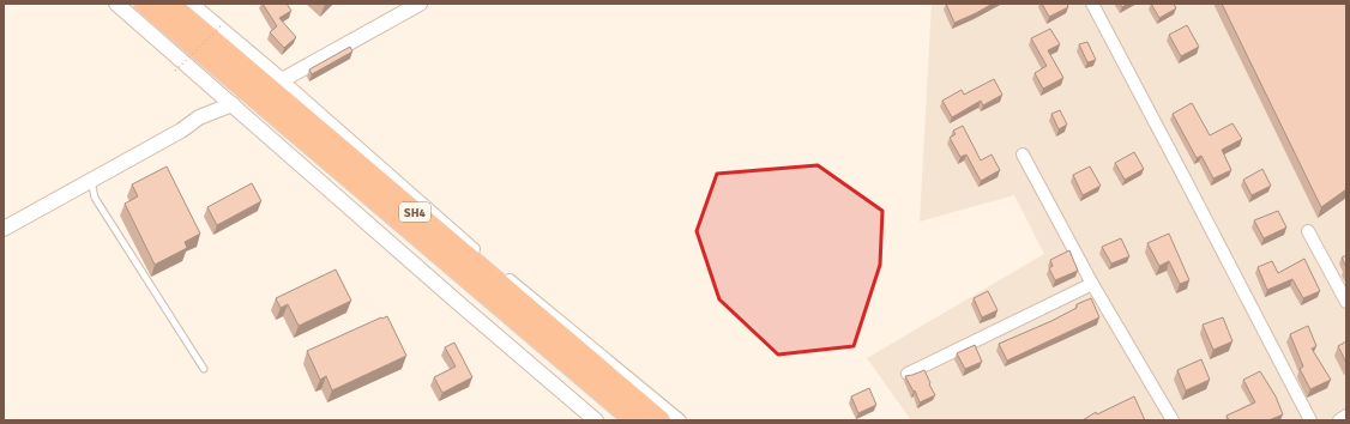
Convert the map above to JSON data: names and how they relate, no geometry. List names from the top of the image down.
{
  "streets": {
    "highway": ["SH4"]
  }
}
